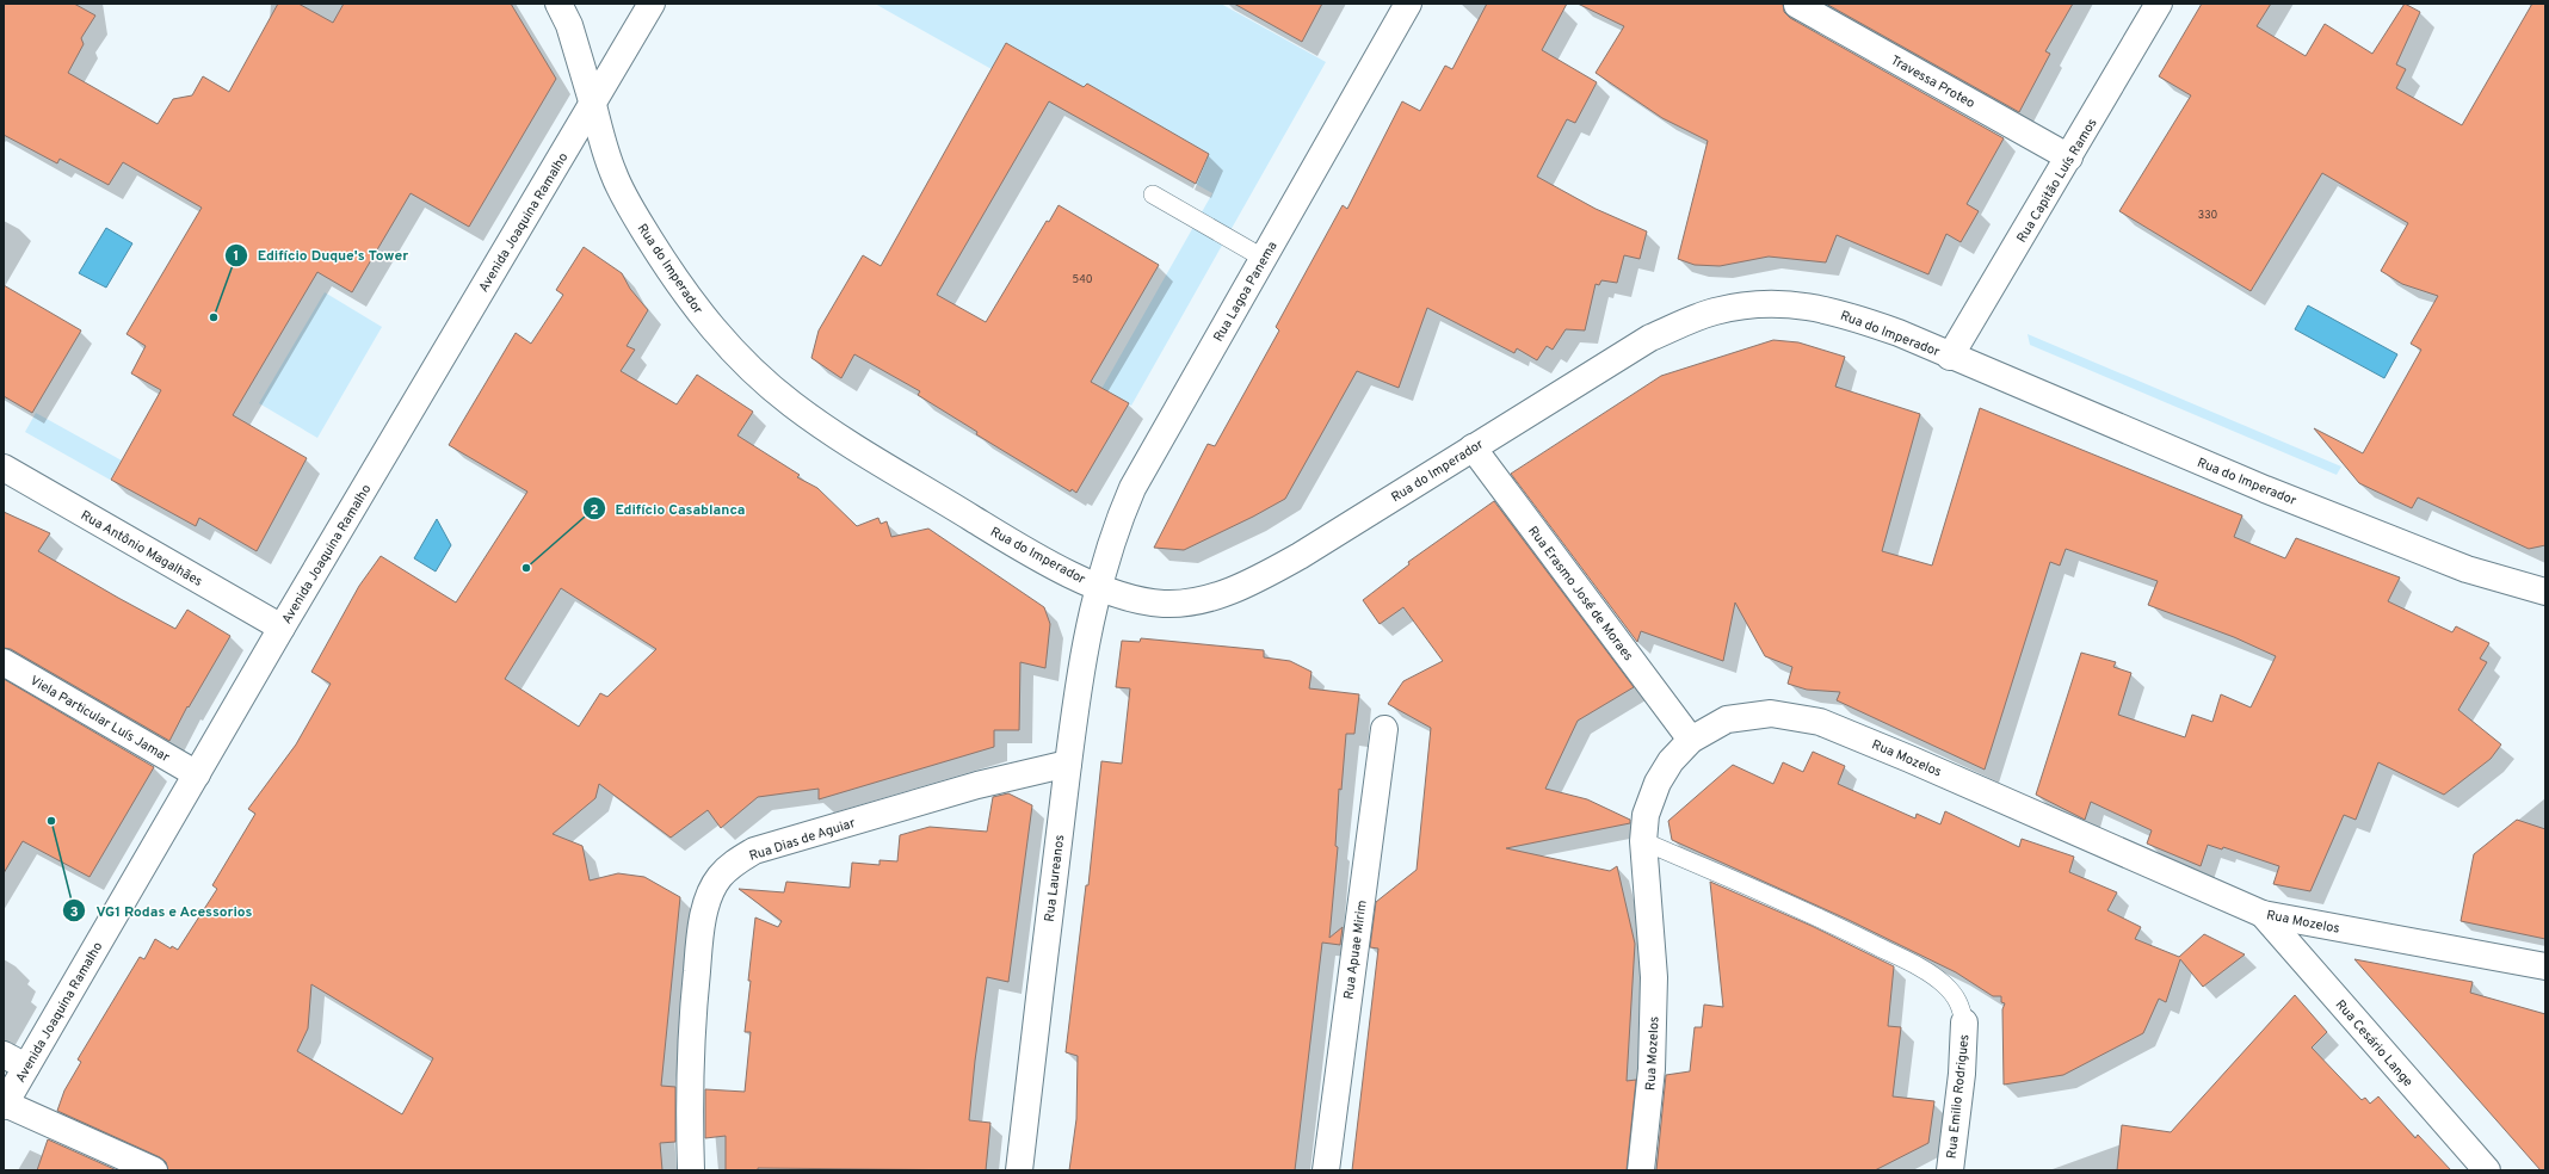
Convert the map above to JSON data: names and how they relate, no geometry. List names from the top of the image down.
{
  "streets": {
    "street": [
      "Travessa Proteo",
      "Rua Capitão Luís Ramos",
      "Avenida Joaquina Ramalho",
      "Rua do Imperador",
      "Rua Lagoa Panema",
      "Rua Antônio Magalhães",
      "Rua Erasmo José de Moraes",
      "Viela Particular Luís Jamar",
      "Rua Mozelos",
      "Rua Dias de Aguiar",
      "Rua Laureanos",
      "Rua Apuae Mirim",
      "Rua Cesário Lange",
      "Rua Emilio Rodrigues"
    ]
  },
  "crossings": [
    ["Travessa Proteo", "Rua Capitão Luís Ramos"],
    ["Rua Capitão Luís Ramos", "Rua do Imperador"],
    ["Avenida Joaquina Ramalho", "Rua do Imperador"],
    ["Avenida Joaquina Ramalho", "Rua Antônio Magalhães"],
    ["Avenida Joaquina Ramalho", "Viela Particular Luís Jamar"],
    ["Rua do Imperador", "Rua Lagoa Panema"],
    ["Rua do Imperador", "Rua Erasmo José de Moraes"],
    ["Rua do Imperador", "Rua Laureanos"],
    ["Rua Lagoa Panema", "Rua Laureanos"],
    ["Rua Erasmo José de Moraes", "Rua Mozelos"],
    ["Rua Mozelos", "Rua Cesário Lange"],
    ["Rua Dias de Aguiar", "Rua Laureanos"]
  ],
  "places": ["Edifício Duque's Tower", "Edifício Casablanca", "VG1 Rodas e Acessorios"],
  "house_numbers": ["330", "540"]
}
